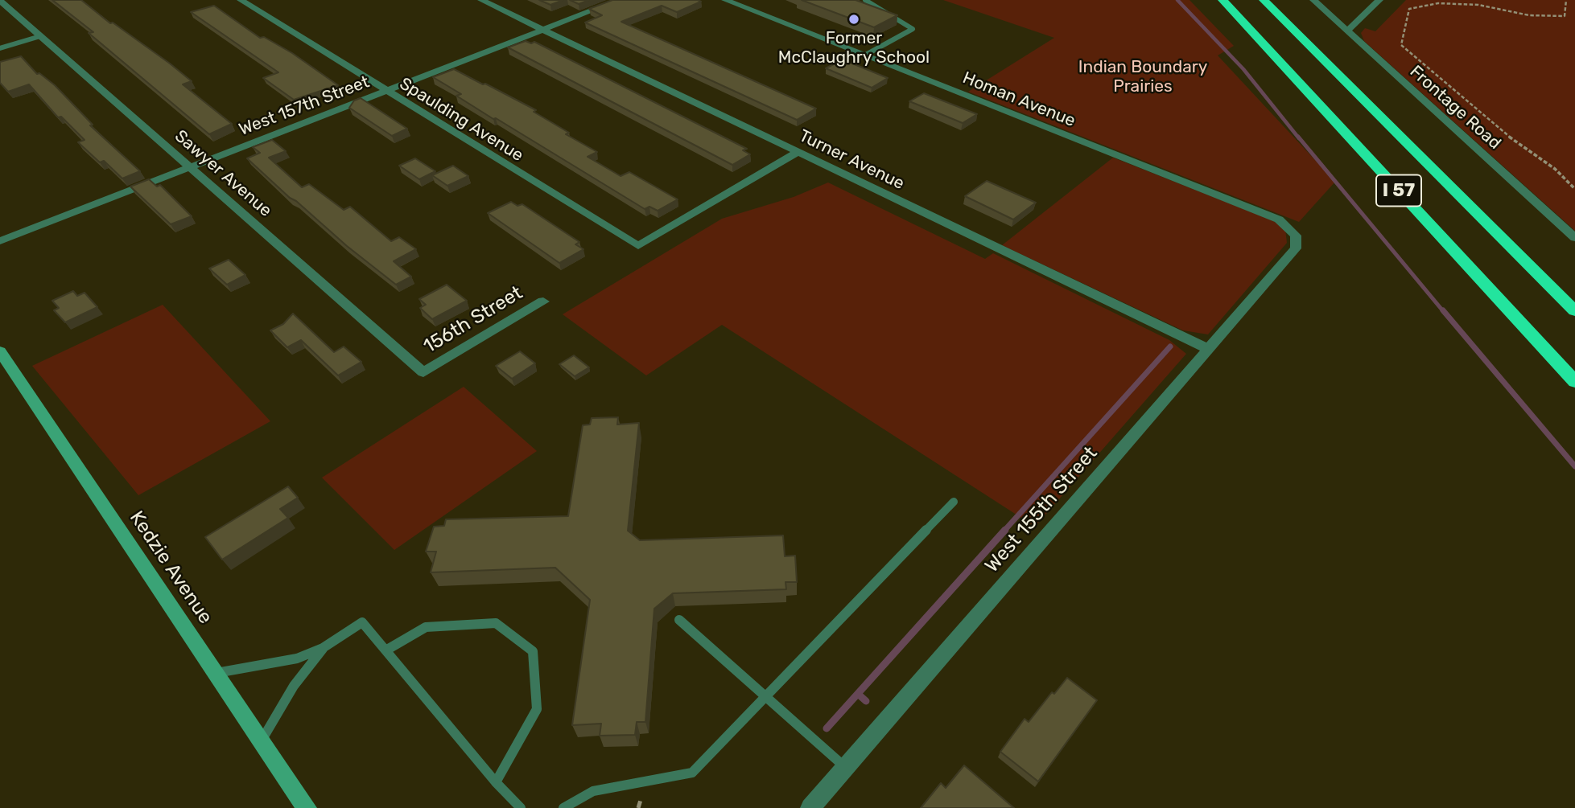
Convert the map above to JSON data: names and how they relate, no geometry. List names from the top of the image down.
{
  "streets": {
    "highway": ["I 57"],
    "main road": ["Kedzie Avenue"],
    "street": [
      "Homan Avenue",
      "West 157th Street",
      "Frontage Road",
      "Spaulding Avenue",
      "Turner Avenue",
      "Sawyer Avenue",
      "156th Street",
      "West 155th Street"
    ]
  },
  "crossings": [
    ["Homan Avenue", "West 155th Street"],
    ["West 157th Street", "Spaulding Avenue"],
    ["West 157th Street", "Turner Avenue"],
    ["West 157th Street", "Sawyer Avenue"],
    ["Spaulding Avenue", "Turner Avenue"],
    ["Turner Avenue", "West 155th Street"],
    ["Sawyer Avenue", "156th Street"]
  ],
  "parks": ["Indian Boundary Prairies"],
  "places": ["Former McClaughry School"]
}
